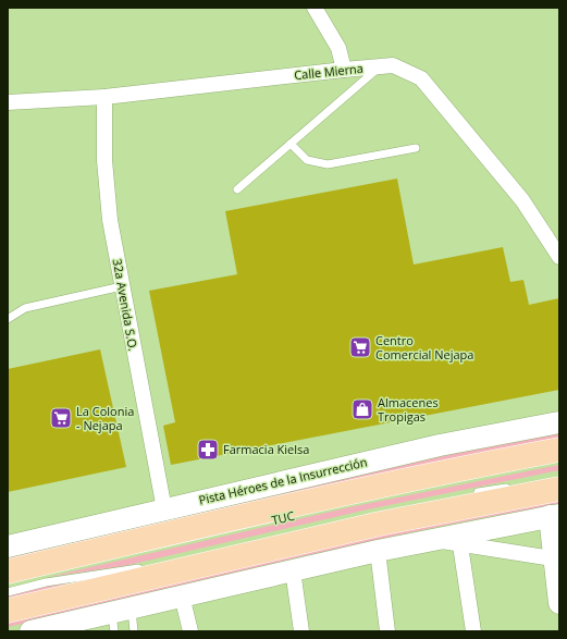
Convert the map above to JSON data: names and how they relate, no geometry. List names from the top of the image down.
{
  "streets": {
    "street": ["Calle Mierna", "32a Avenida S.O.", "Pista Héroes de la Insurrección"]
  },
  "crossings": [
    ["Calle Mierna", "32a Avenida S.O."],
    ["32a Avenida S.O.", "Pista Héroes de la Insurrección"]
  ],
  "places": {
    "supermarket": ["Centro Comercial Nejapa", "La Colonia - Nejapa"],
    "shop": ["Almacenes Tropigas"],
    "pharmacy": ["Farmacia Kielsa"]
  }
}
